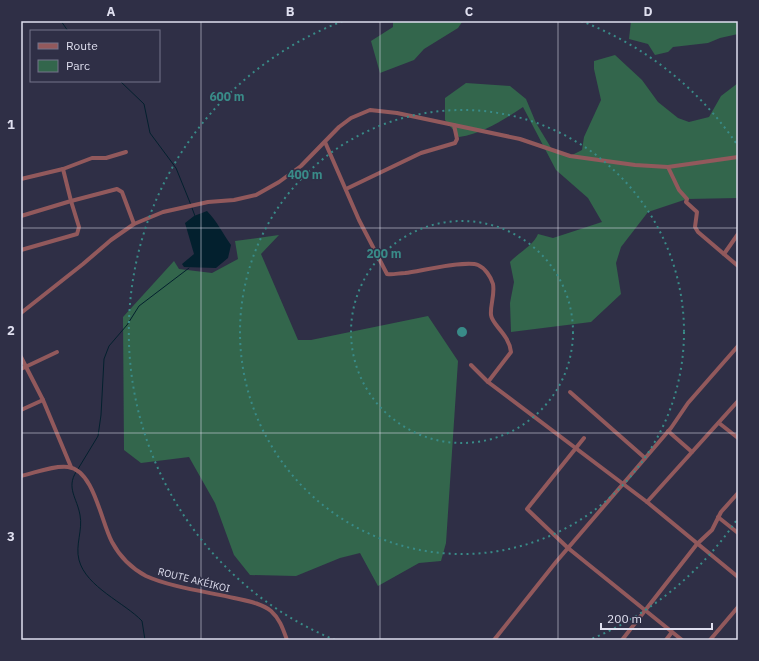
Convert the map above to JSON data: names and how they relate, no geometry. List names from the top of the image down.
{
  "streets": {
    "street": ["ROUTE AKÉIKOI"]
  },
  "legend": ["Route", "Parc"],
  "scale_bar": "200 m",
  "grid": {
    "columns": [
      "A",
      "B",
      "C",
      "D"
    ],
    "rows": ["1", "2", "3"]
  },
  "rings": ["600 m", "400 m", "200 m"]
}
